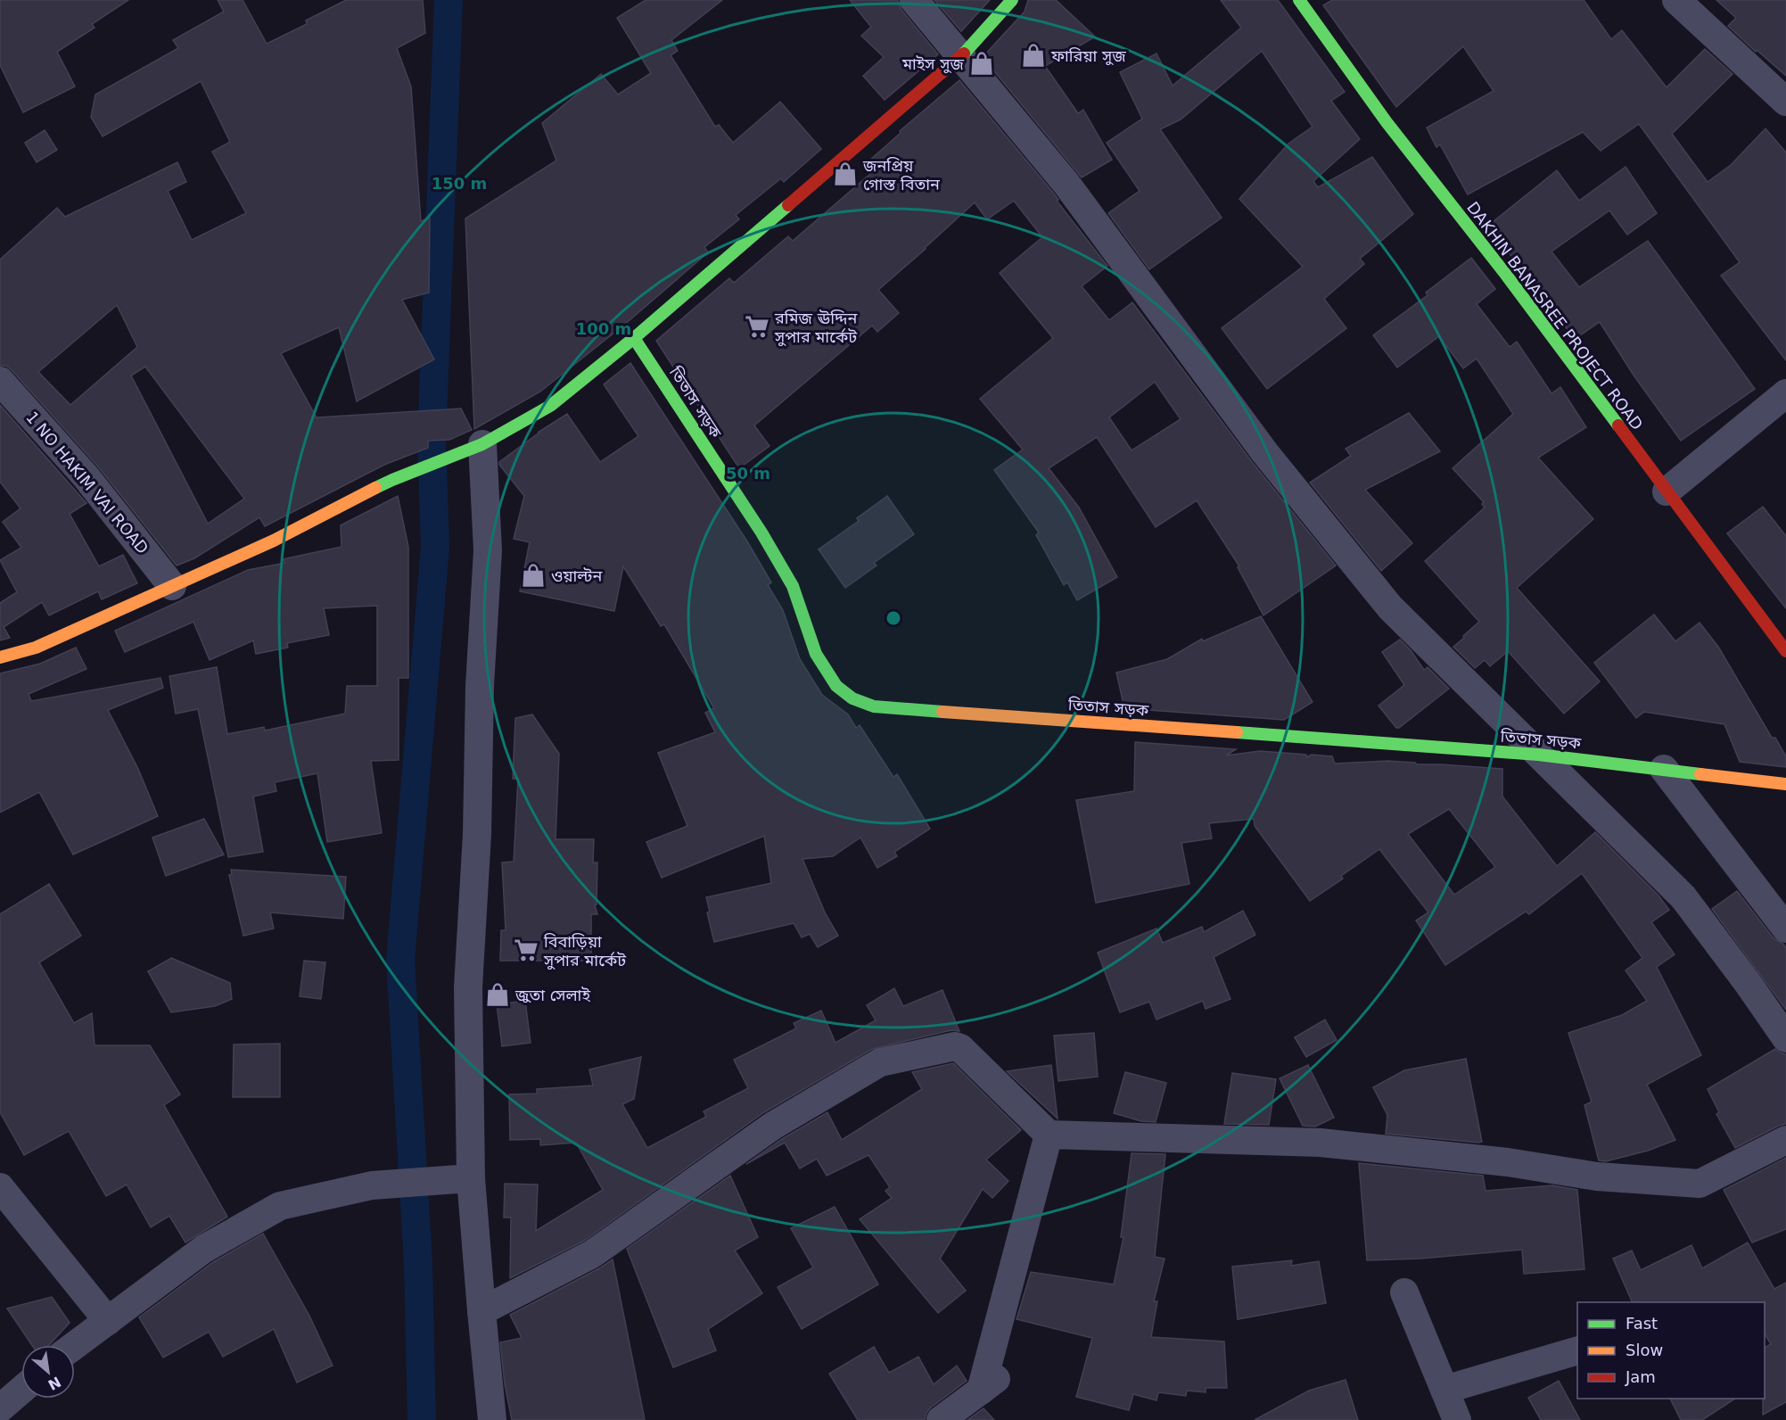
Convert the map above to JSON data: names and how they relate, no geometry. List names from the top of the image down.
{
  "streets": {
    "street": ["DAKHIN BANASREE PROJECT ROAD", "তিতাস সড়ক", "1 NO HAKIM VAI ROAD"]
  },
  "places": {
    "shop": [
      "ফারিয়া সুজ",
      "মাইস সুজ",
      "জনপ্রিয় গোস্ত বিতান",
      "ওয়াল্টন",
      "জুতা সেলাই"
    ],
    "supermarket": ["রমিজ ঊদ্দিন সুপার মার্কেট", "বিবাড়িয়া সুপার মার্কেট"]
  },
  "legend": ["Fast", "Slow", "Jam"],
  "north": "bottom right",
  "rings": ["150 m", "100 m", "50 m"]
}
